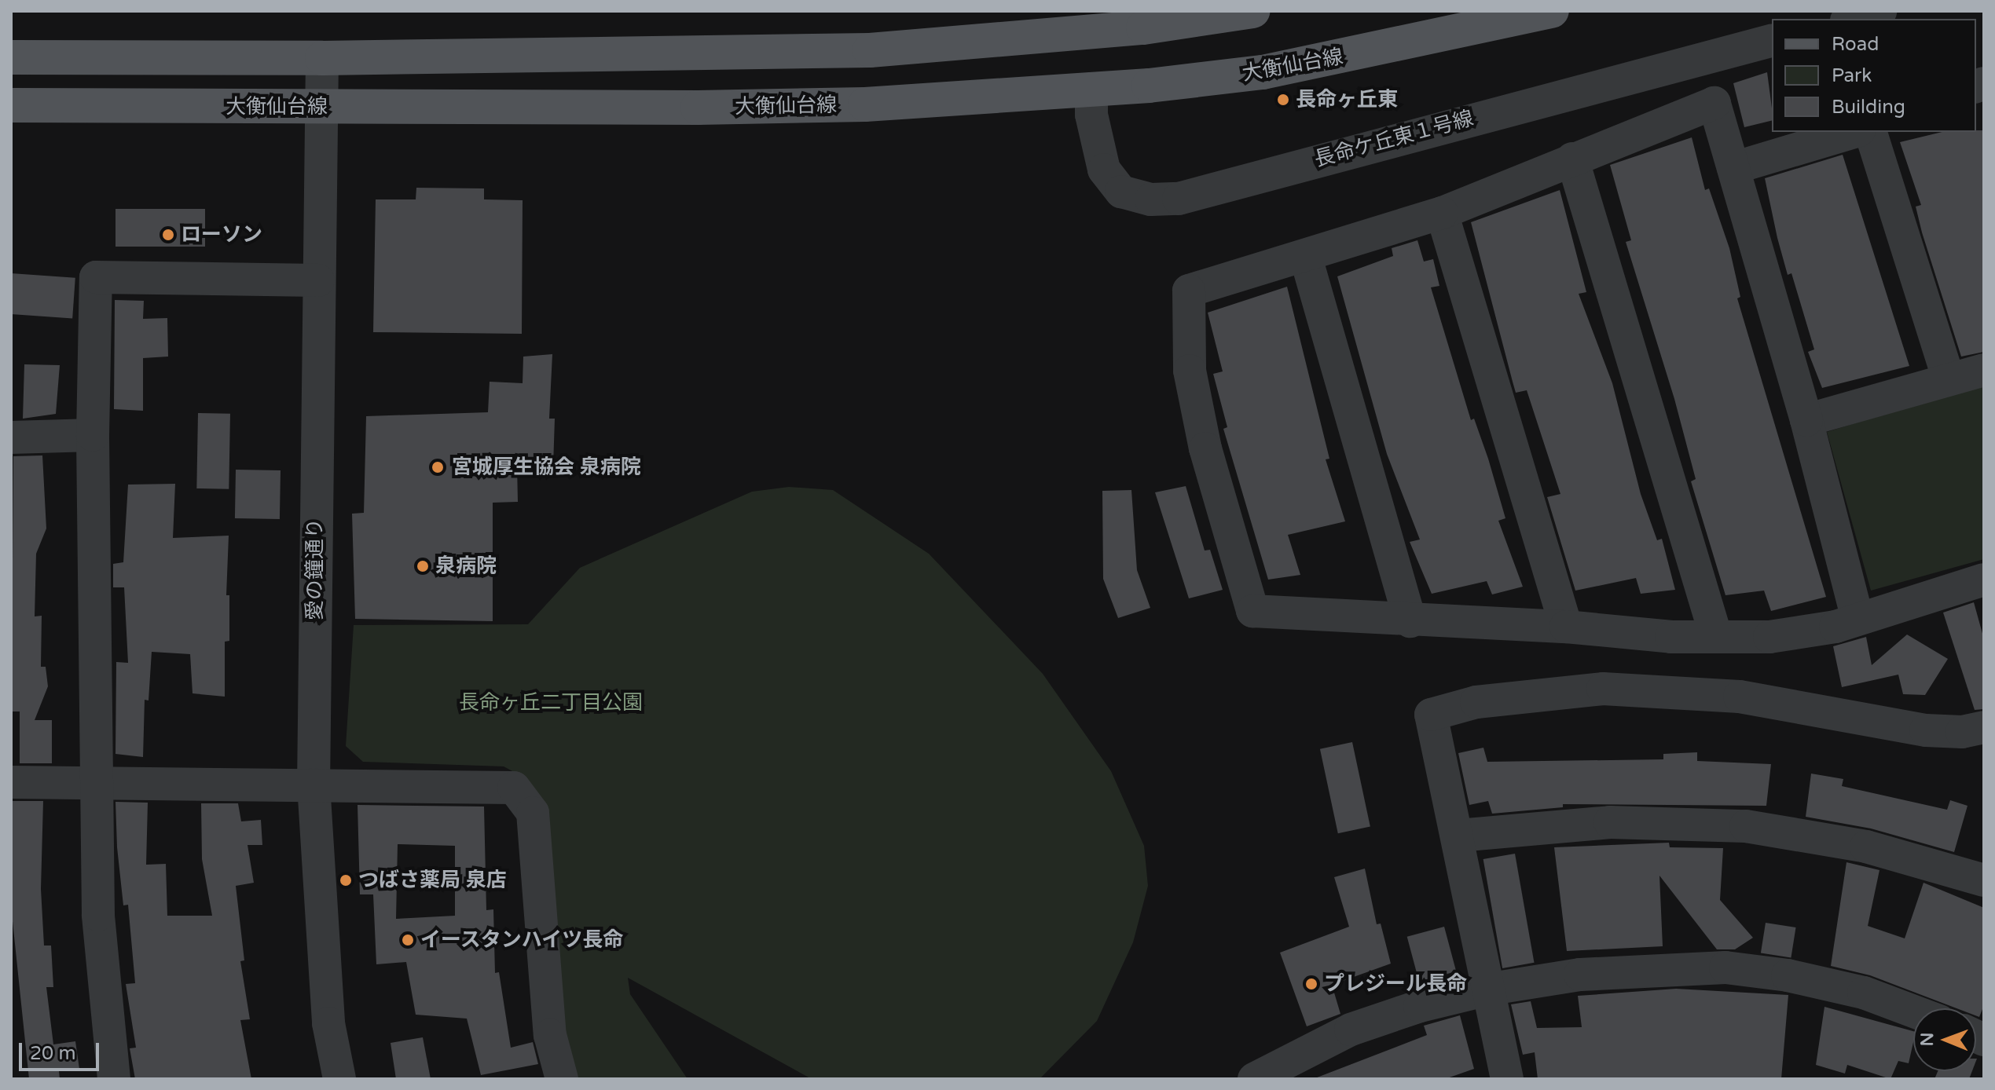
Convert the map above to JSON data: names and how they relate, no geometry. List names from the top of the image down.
{
  "streets": {
    "main road": ["大衡仙台線"],
    "street": ["長命ケ丘東１号線", "愛の鐘通り"]
  },
  "crossings": [
    ["大衡仙台線", "長命ケ丘東１号線"],
    ["大衡仙台線", "愛の鐘通り"]
  ],
  "parks": ["長命ヶ丘二丁目公園"],
  "places": [
    "長命ヶ丘東",
    "ローソン",
    "宮城厚生協会 泉病院",
    "泉病院",
    "つばさ薬局 泉店",
    "イースタンハイツ長命",
    "プレジール長命"
  ],
  "legend": ["Road", "Park", "Building"],
  "scale_bar": "20 m",
  "north": "left"
}
